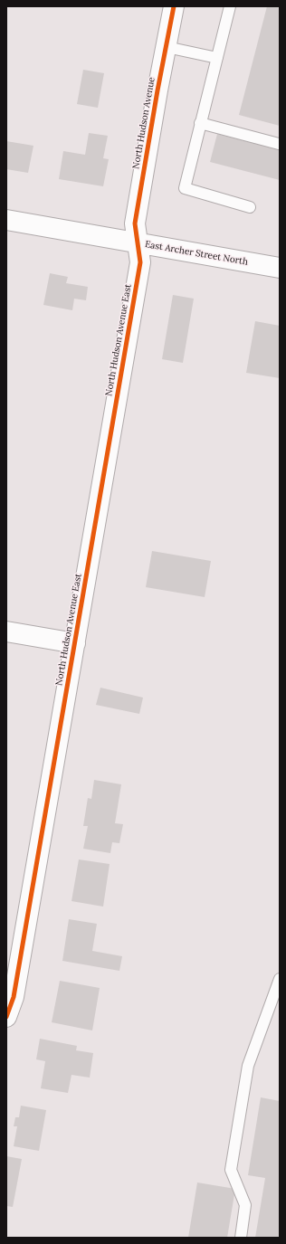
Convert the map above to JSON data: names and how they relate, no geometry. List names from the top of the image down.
{
  "streets": {
    "street": ["North Hudson Avenue", "East Archer Street North", "North Hudson Avenue East"]
  },
  "crossings": [
    ["North Hudson Avenue", "East Archer Street North"],
    ["North Hudson Avenue", "North Hudson Avenue East"],
    ["East Archer Street North", "North Hudson Avenue East"]
  ]
}
